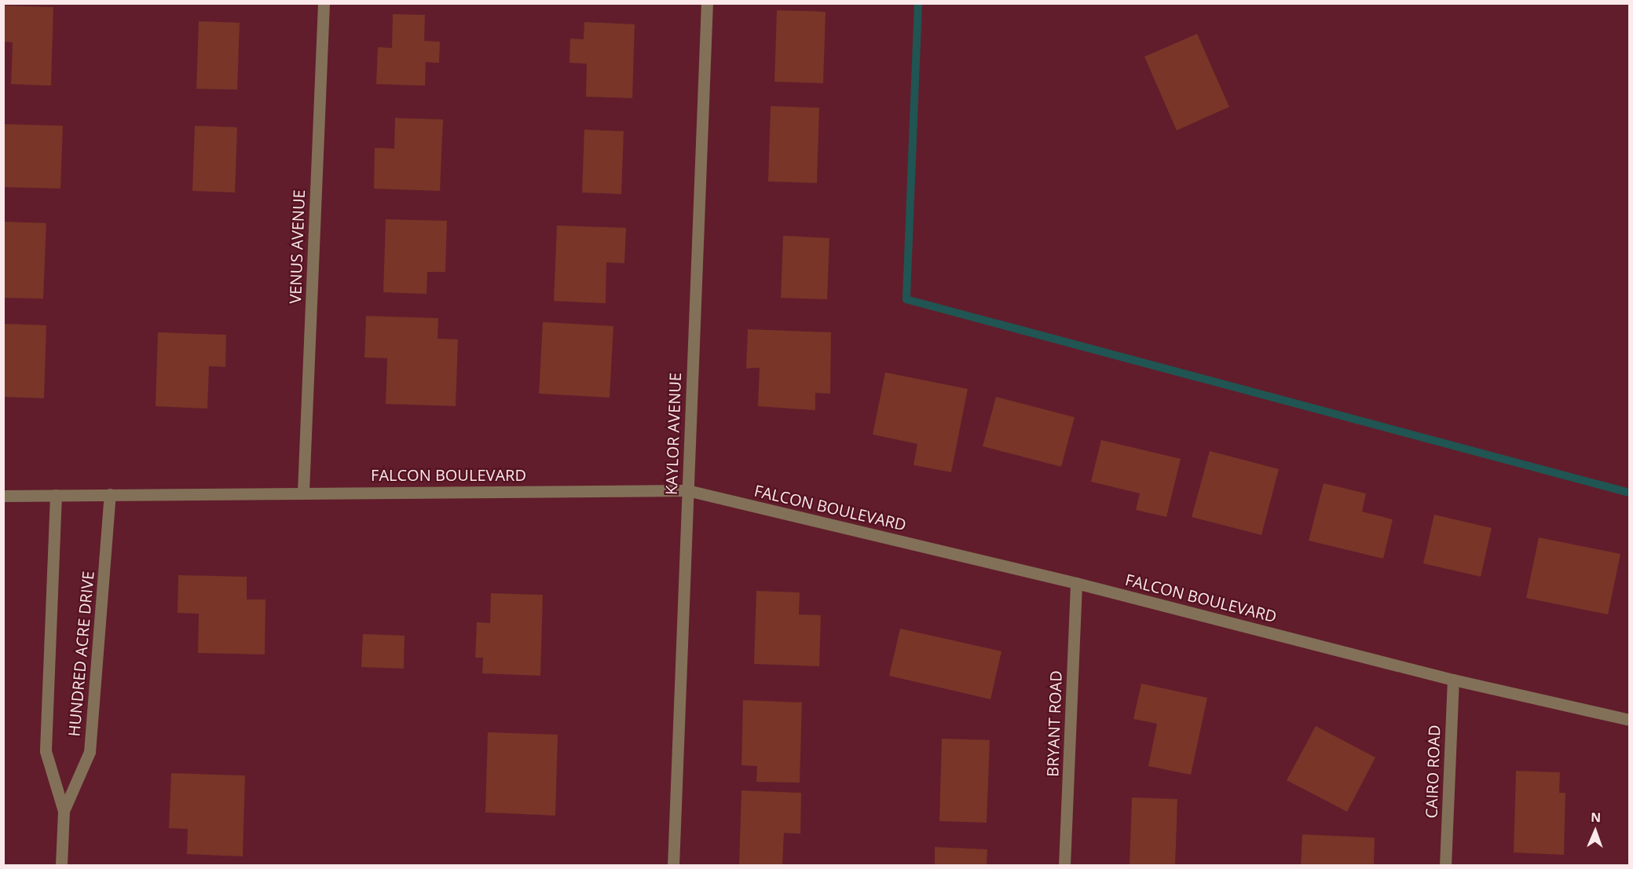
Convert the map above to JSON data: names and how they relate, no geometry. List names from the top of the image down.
{
  "streets": {
    "street": [
      "VENUS AVENUE",
      "KAYLOR AVENUE",
      "FALCON BOULEVARD",
      "HUNDRED ACRE DRIVE",
      "BRYANT ROAD",
      "CAIRO ROAD"
    ]
  },
  "crossings": [
    ["VENUS AVENUE", "FALCON BOULEVARD"],
    ["KAYLOR AVENUE", "FALCON BOULEVARD"],
    ["FALCON BOULEVARD", "HUNDRED ACRE DRIVE"],
    ["FALCON BOULEVARD", "BRYANT ROAD"],
    ["FALCON BOULEVARD", "CAIRO ROAD"]
  ],
  "north": "top"
}
